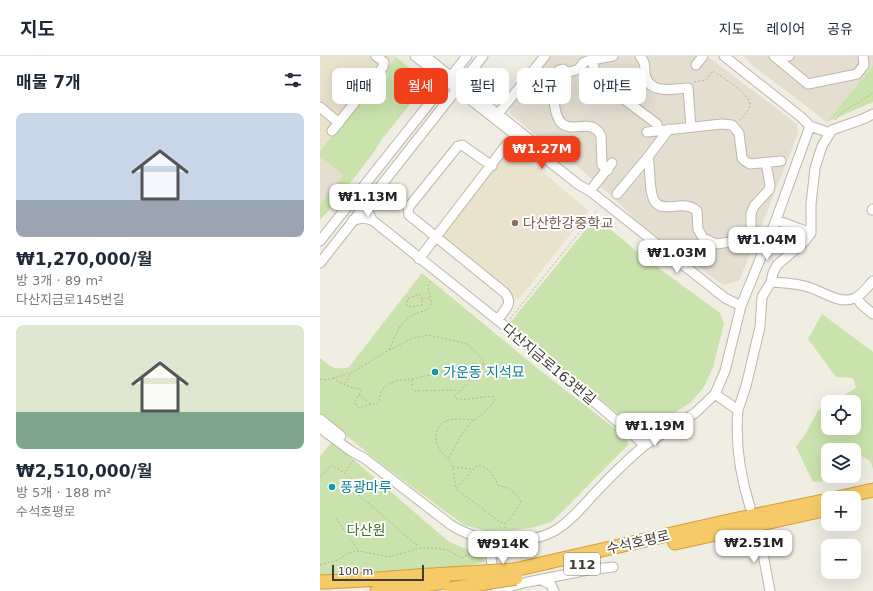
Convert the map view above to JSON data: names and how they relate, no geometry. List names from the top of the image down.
{
  "streets": {
    "highway": ["수석호평로", "112"],
    "street": ["다산지금로163번길"]
  },
  "parks": ["다산원"],
  "places": ["다산한강중학교", "가운동 지석묘", "풍광마루"],
  "scale_bar": "100 m",
  "page": {
    "header": "지도",
    "nav": ["지도", "레이어", "공유"],
    "heading": "매물 7개",
    "chip": [
      "매매",
      "월세",
      "필터",
      "신규",
      "아파트"
    ],
    "list": [
      {
        "name": "₩1,270,000/월",
        "note": "방 3개 · 89 m² · 다산지금로145번길"
      },
      {
        "name": "₩2,510,000/월",
        "note": "방 5개 · 188 m² · 수석호평로"
      }
    ],
    "price": [
      "₩1.27M",
      "₩1.13M",
      "₩1.04M",
      "₩1.03M",
      "₩1.19M",
      "₩2.51M",
      "₩914K"
    ],
    "map_buttons": ["+", "−"],
    "scale": "100 m"
  }
}
